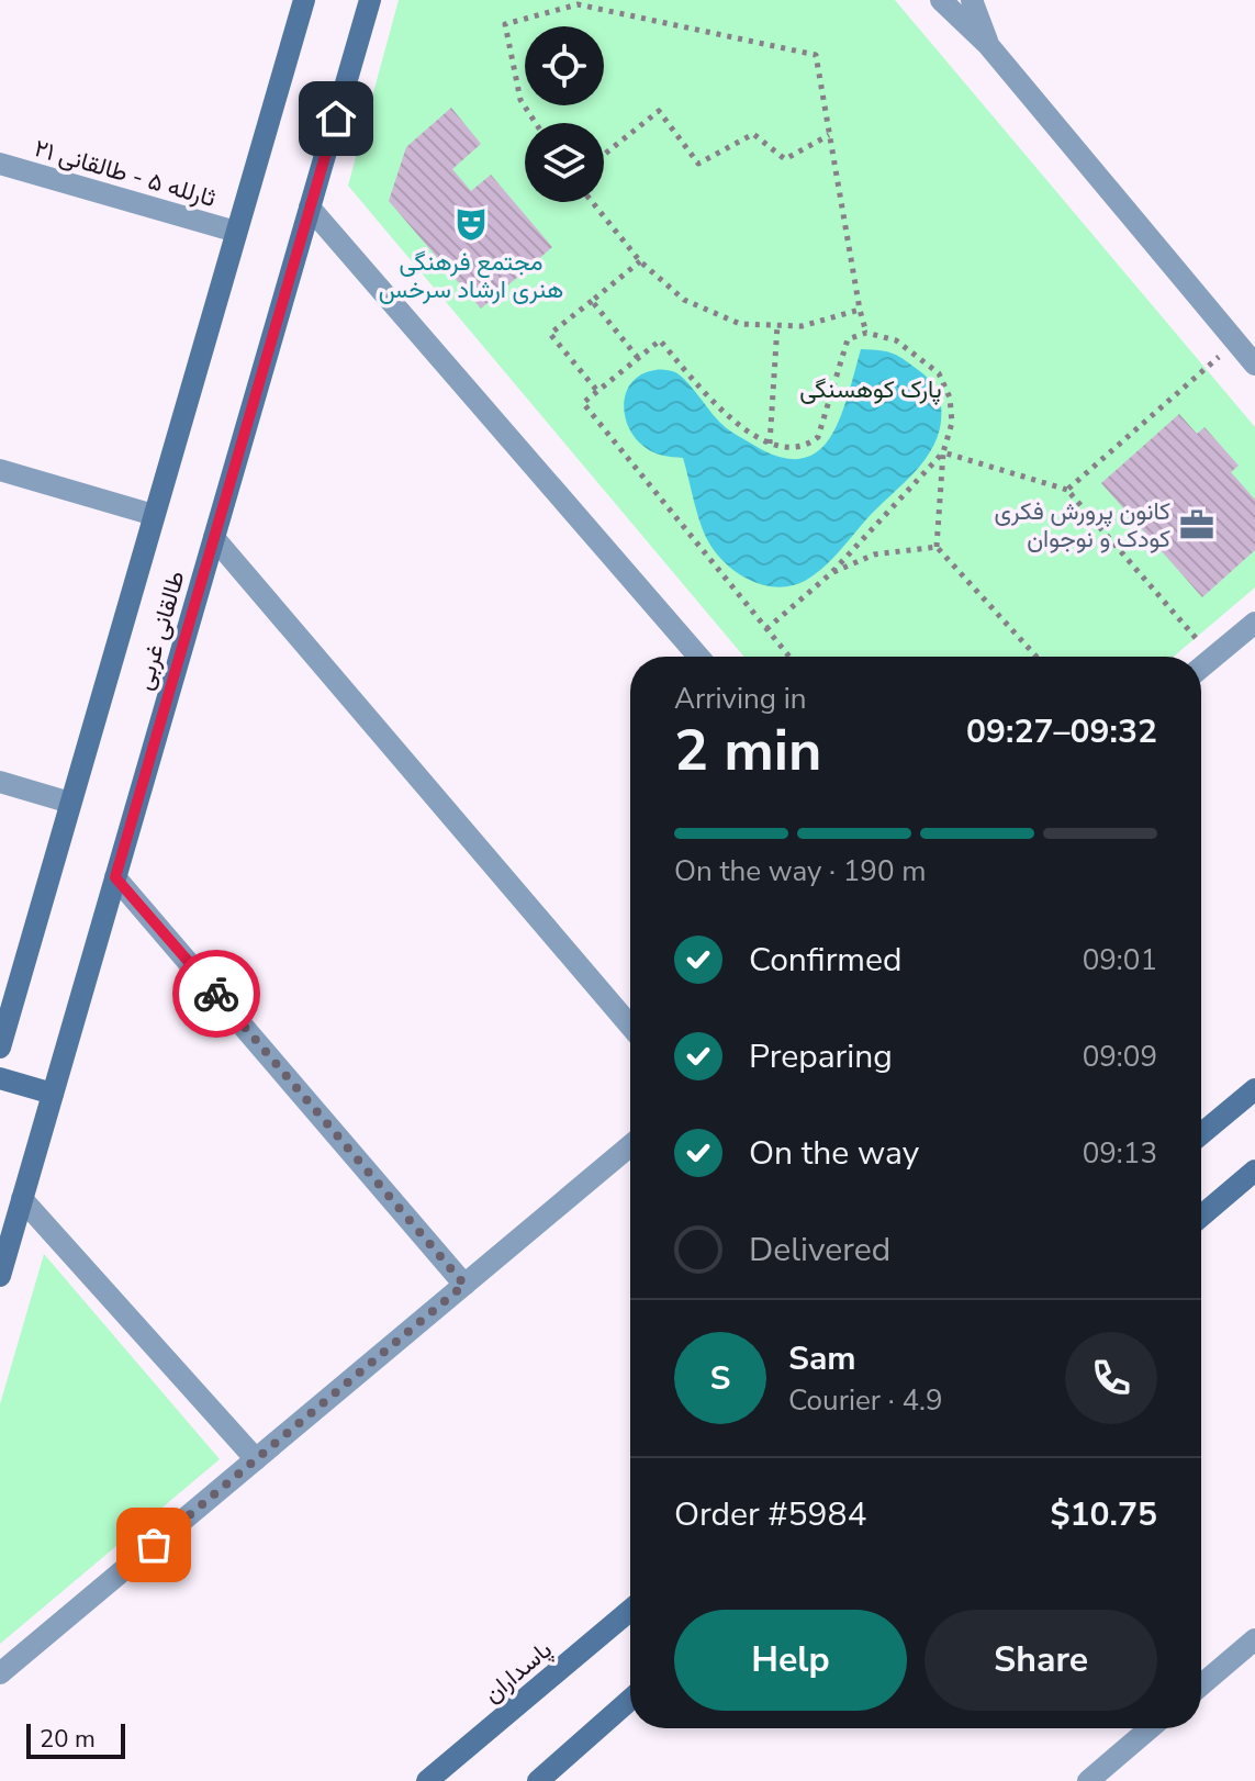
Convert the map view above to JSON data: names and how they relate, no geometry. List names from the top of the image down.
{
  "streets": {
    "main road": ["طالقانی غربی", "پاسداران"],
    "street": ["ثارلله ۵ - طالقانی ۲۱"]
  },
  "crossings": [
    ["ثارلله ۵ - طالقانی ۲۱", "طالقانی غربی"]
  ],
  "parks": ["پارک کوهسنگی"],
  "places": {
    "theatre": ["مجتمع فرهنگی هنری ارشاد سرخس"],
    "office": ["کانون پرورش فکری کودک و نوجوان"]
  },
  "scale_bar": "20 m",
  "page": {
    "heading": ["2 min", "Arriving in", "09:27–09:32"],
    "panel": [
      "Sam",
      "Courier · 4.9",
      "Order #5984",
      "$10.75"
    ],
    "bar": "On the way · 190 m",
    "list": [
      ["Confirmed", "09:01"],
      ["Preparing", "09:09"],
      ["On the way", "09:13"],
      "Delivered"
    ],
    "round": "S",
    "buttons": ["Help", "Share"],
    "scale": "20 m"
  }
}
